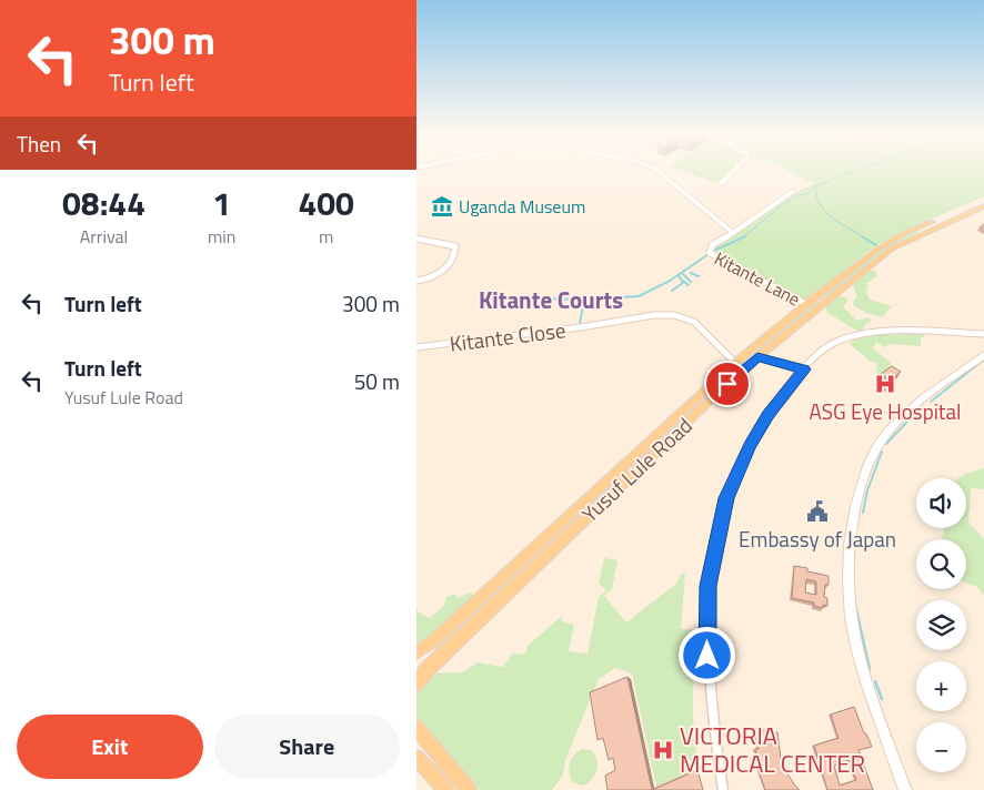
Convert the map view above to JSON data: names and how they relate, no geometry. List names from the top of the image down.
{
  "streets": {
    "main road": ["Yusuf Lule Road"],
    "street": ["Kitante Lane", "Kitante Close"]
  },
  "crossings": [
    ["Kitante Lane", "Yusuf Lule Road"],
    ["Kitante Close", "Yusuf Lule Road"]
  ],
  "districts": ["Kitante Courts"],
  "places": {
    "museum": ["Uganda Museum"],
    "hospital": ["ASG Eye Hospital", "VICTORIA MEDICAL CENTER"],
    "public building": ["Embassy of Japan"]
  },
  "page": {
    "turn": ["300 m", "Turn left"],
    "then": "Then",
    "eta": [
      "08:44",
      "Arrival",
      "1",
      "min",
      "400",
      "m"
    ],
    "list": [
      {
        "name": "Turn left",
        "value": "300 m"
      },
      {
        "name": "Turn left",
        "note": "Yusuf Lule Road",
        "value": "50 m"
      }
    ],
    "map_buttons": ["+", "−"],
    "buttons": ["Exit", "Share"]
  }
}
